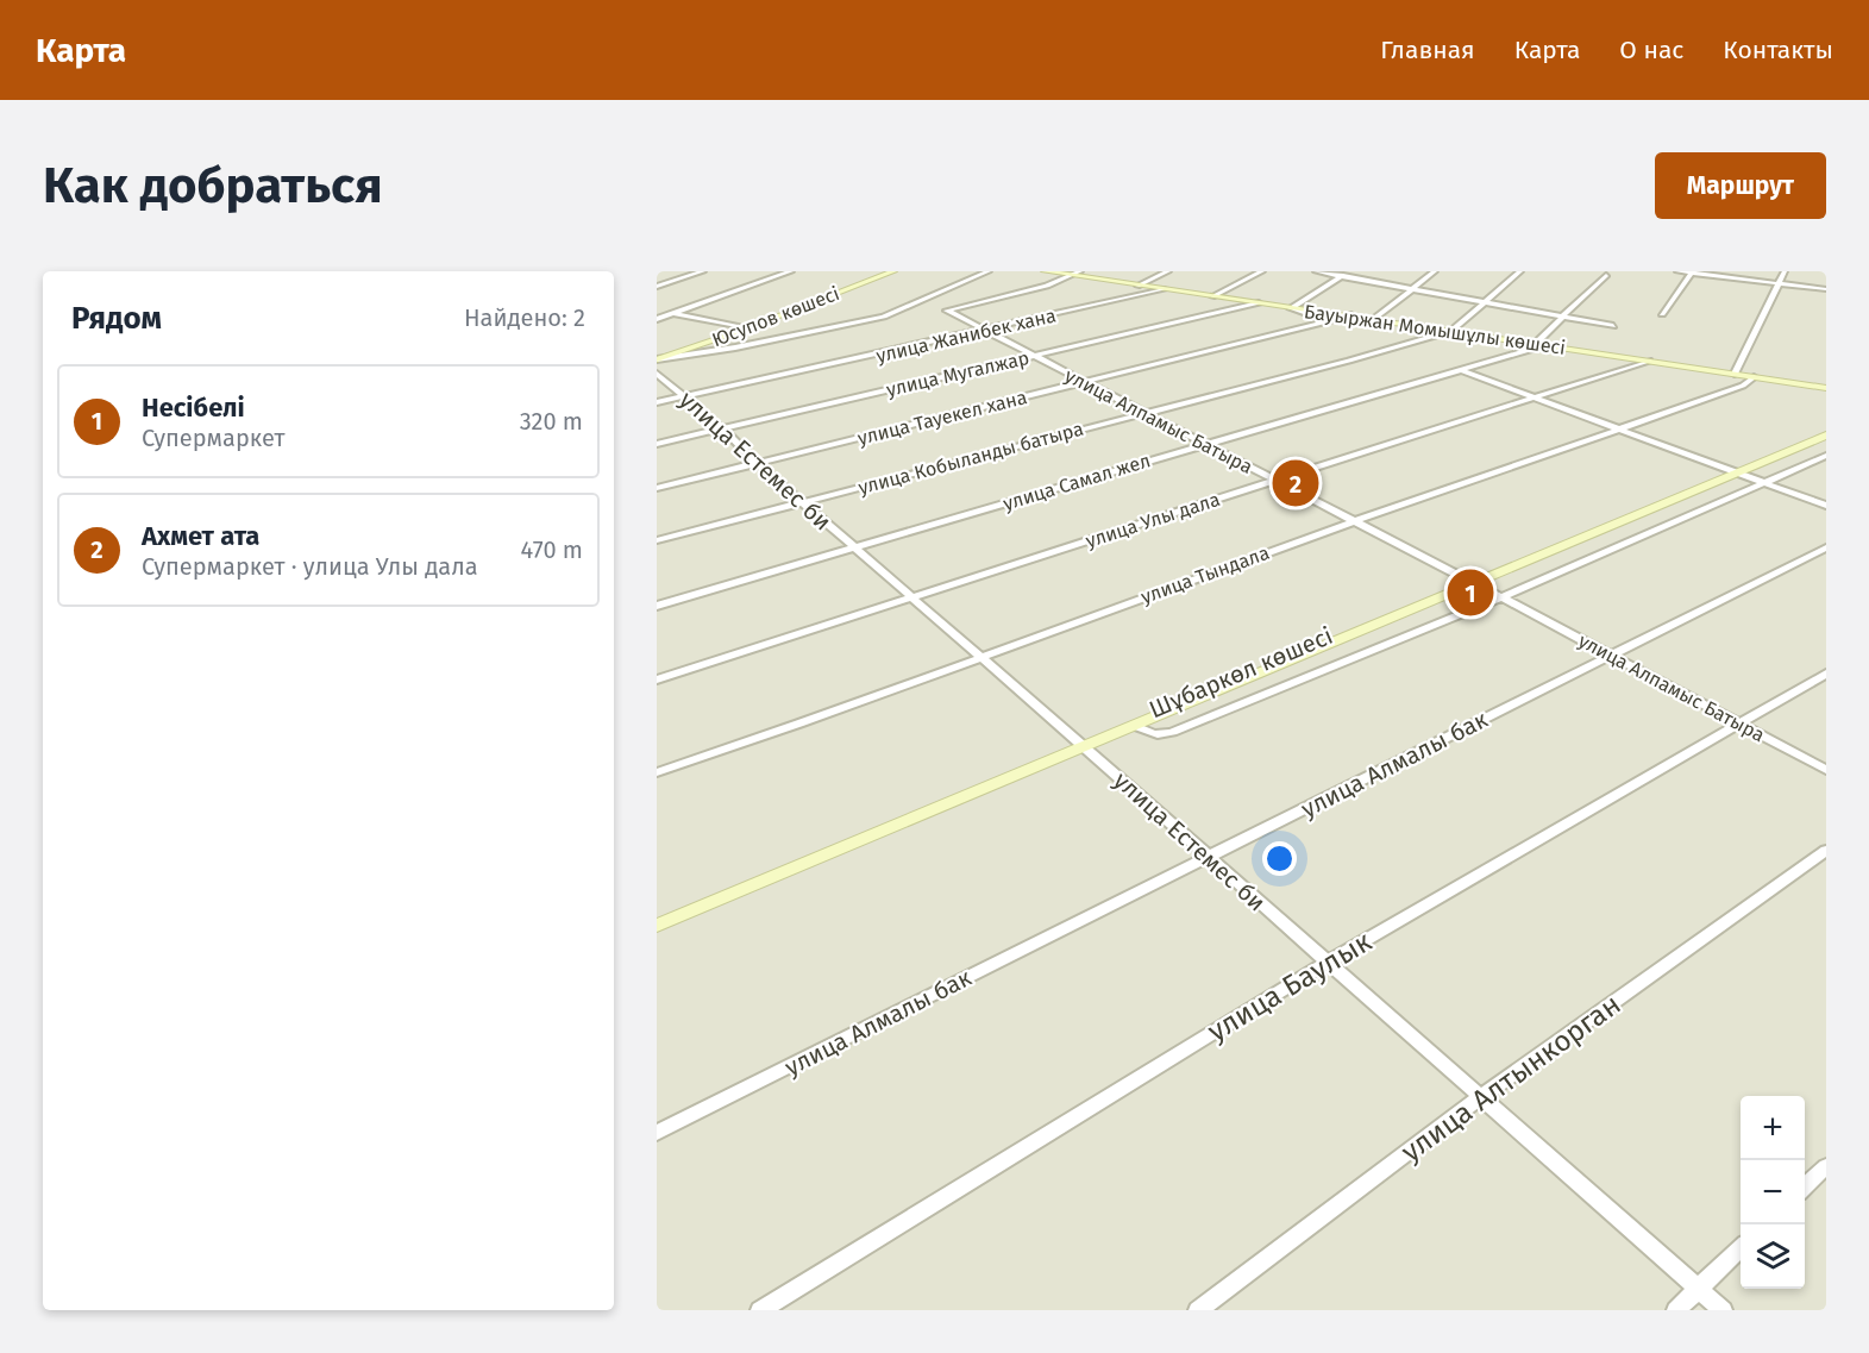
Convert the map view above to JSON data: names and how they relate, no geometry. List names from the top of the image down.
{
  "streets": {
    "street": [
      "Юсупов көшесі",
      "Бауыржан Момышұлы көшесі",
      "улица Жанибек хана",
      "улица Мугалжар",
      "улица Тауекел хана",
      "улица Алпамыс Батыра",
      "улица Кобыланды батыра",
      "улица Естемес би",
      "улица Самал жел",
      "улица Улы дала",
      "улица Тындала",
      "Шұбаркөл көшесі",
      "улица Алмалы бак",
      "улица Баулык",
      "улица Алтынкорган"
    ]
  },
  "crossings": [
    ["Бауыржан Момышұлы көшесі", "улица Жанибек хана"],
    ["Бауыржан Момышұлы көшесі", "улица Мугалжар"],
    ["Бауыржан Момышұлы көшесі", "улица Тауекел хана"],
    ["Бауыржан Момышұлы көшесі", "улица Алпамыс Батыра"],
    ["Бауыржан Момышұлы көшесі", "улица Кобыланды батыра"],
    ["Бауыржан Момышұлы көшесі", "улица Самал жел"],
    ["Бауыржан Момышұлы көшесі", "улица Улы дала"],
    ["Бауыржан Момышұлы көшесі", "улица Тындала"],
    ["улица Жанибек хана", "улица Алпамыс Батыра"],
    ["улица Жанибек хана", "улица Естемес би"],
    ["улица Мугалжар", "улица Алпамыс Батыра"],
    ["улица Мугалжар", "улица Естемес би"],
    ["улица Тауекел хана", "улица Алпамыс Батыра"],
    ["улица Тауекел хана", "улица Естемес би"],
    ["улица Алпамыс Батыра", "улица Кобыланды батыра"],
    ["улица Алпамыс Батыра", "улица Самал жел"],
    ["улица Алпамыс Батыра", "улица Улы дала"],
    ["улица Алпамыс Батыра", "улица Тындала"],
    ["улица Алпамыс Батыра", "Шұбаркөл көшесі"],
    ["улица Алпамыс Батыра", "улица Алмалы бак"],
    ["улица Алпамыс Батыра", "улица Баулык"],
    ["улица Кобыланды батыра", "улица Естемес би"],
    ["улица Естемес би", "улица Самал жел"],
    ["улица Естемес би", "улица Улы дала"],
    ["улица Естемес би", "улица Тындала"],
    ["улица Естемес би", "Шұбаркөл көшесі"],
    ["улица Естемес би", "улица Алмалы бак"],
    ["улица Естемес би", "улица Баулык"],
    ["улица Естемес би", "улица Алтынкорган"]
  ],
  "page": {
    "header": "Карта",
    "nav": [
      "Главная",
      "Карта",
      "О нас",
      "Контакты"
    ],
    "buttons": "Маршрут",
    "title": "Как добраться",
    "heading": ["Рядом", "Найдено: 2"],
    "list": [
      {
        "mark": "1",
        "name": "Несібелі",
        "note": "Супермаркет",
        "value": "320 m"
      },
      {
        "mark": "2",
        "name": "Ахмет ата",
        "note": "Супермаркет · улица Улы дала",
        "value": "470 m"
      }
    ],
    "pins": ["2", "1"],
    "map_buttons": ["+", "−"]
  }
}
